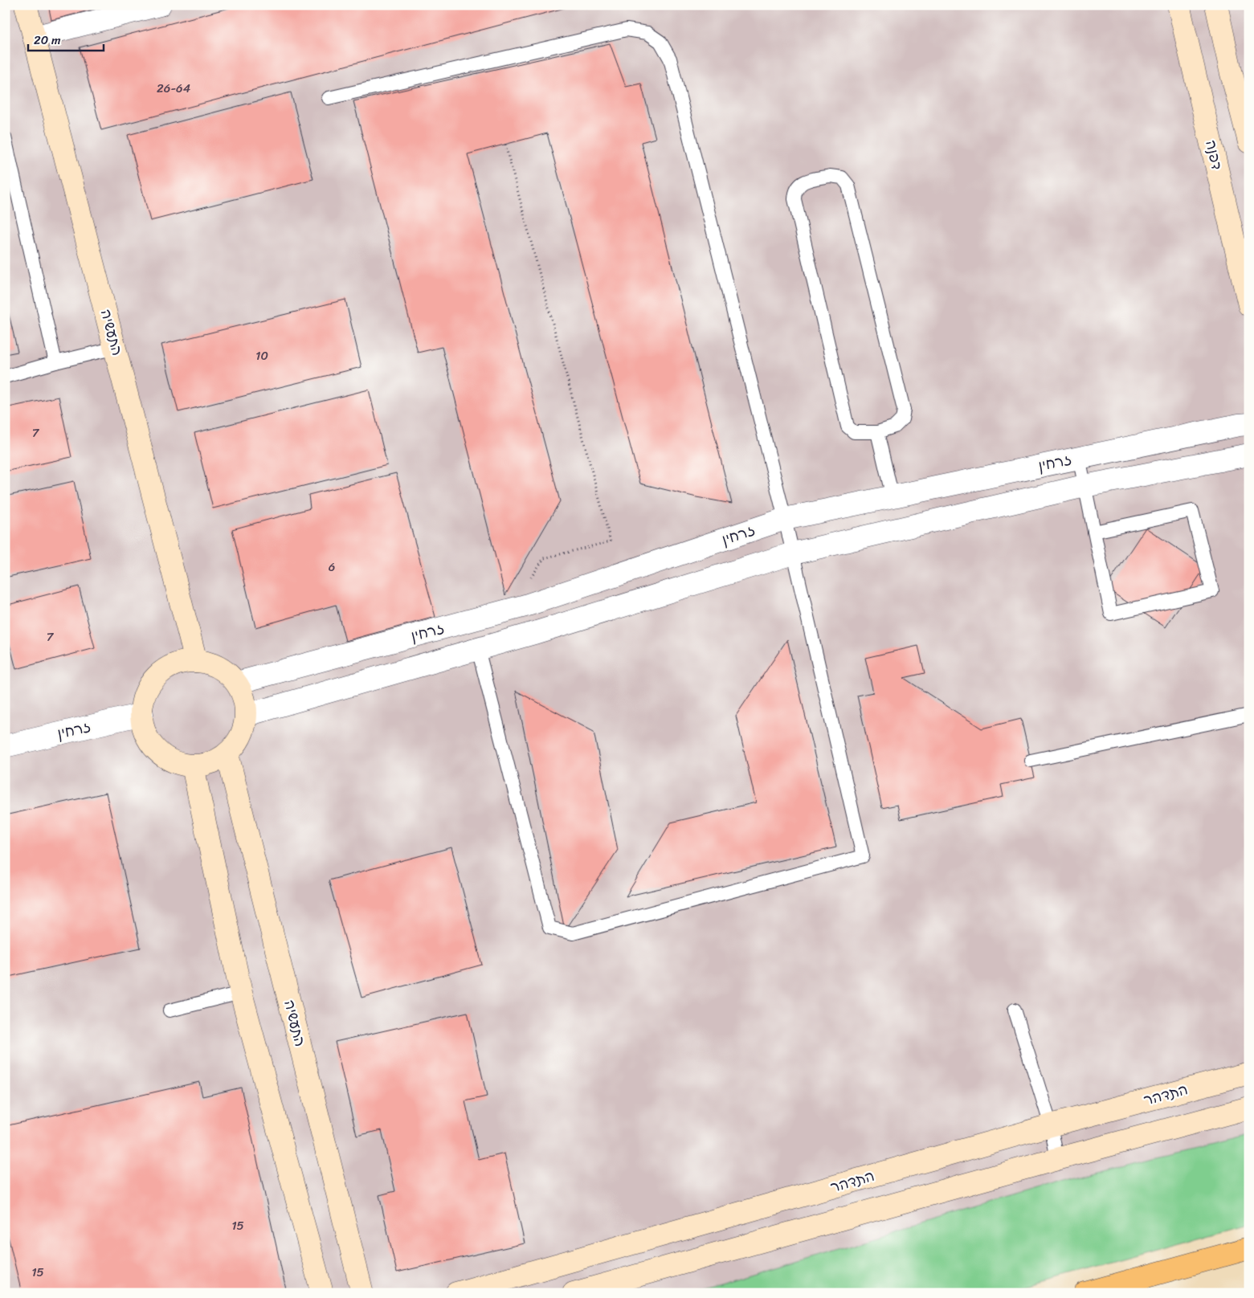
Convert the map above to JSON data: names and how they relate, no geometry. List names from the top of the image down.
{
  "streets": {
    "street": [
      "דפנה",
      "התעשיה",
      "זרחין",
      "התדהר"
    ]
  },
  "crossings": [
    ["התעשיה", "זרחין"]
  ],
  "house_numbers": [
    "26-64",
    "10",
    "7",
    "6",
    "7",
    "15",
    "15"
  ],
  "scale_bar": "20 m"
}
